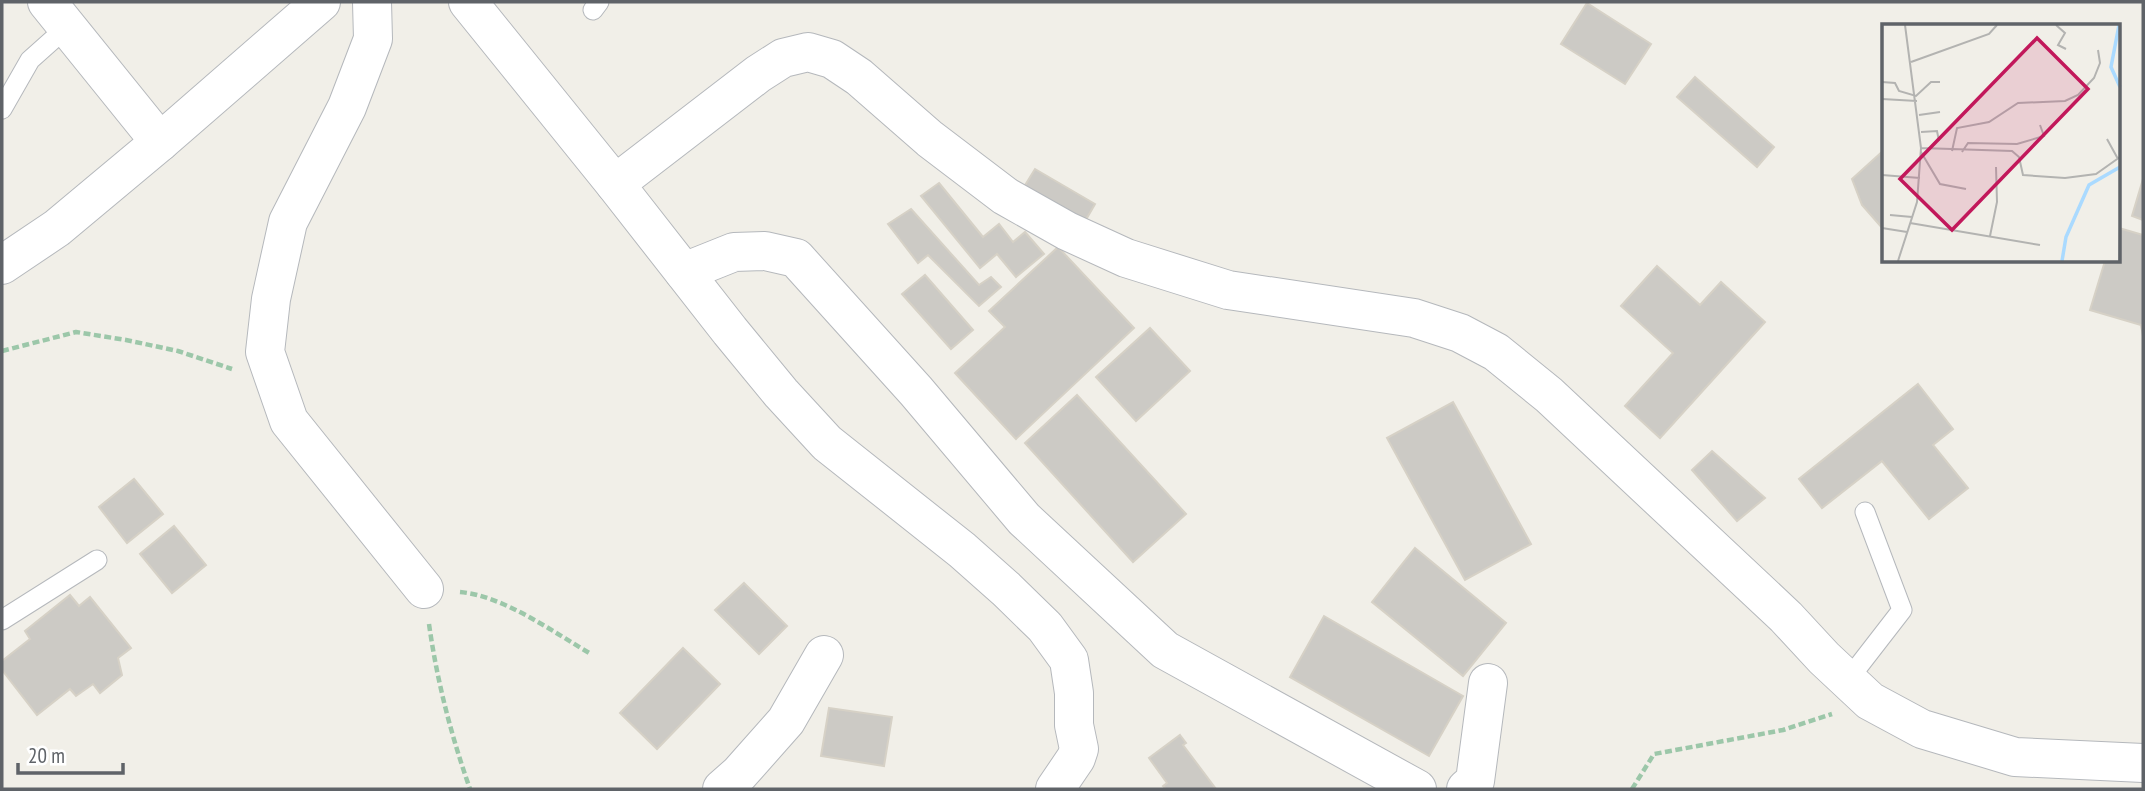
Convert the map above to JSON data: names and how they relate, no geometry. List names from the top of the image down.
{
  "scale_bar": "20 m"
}
